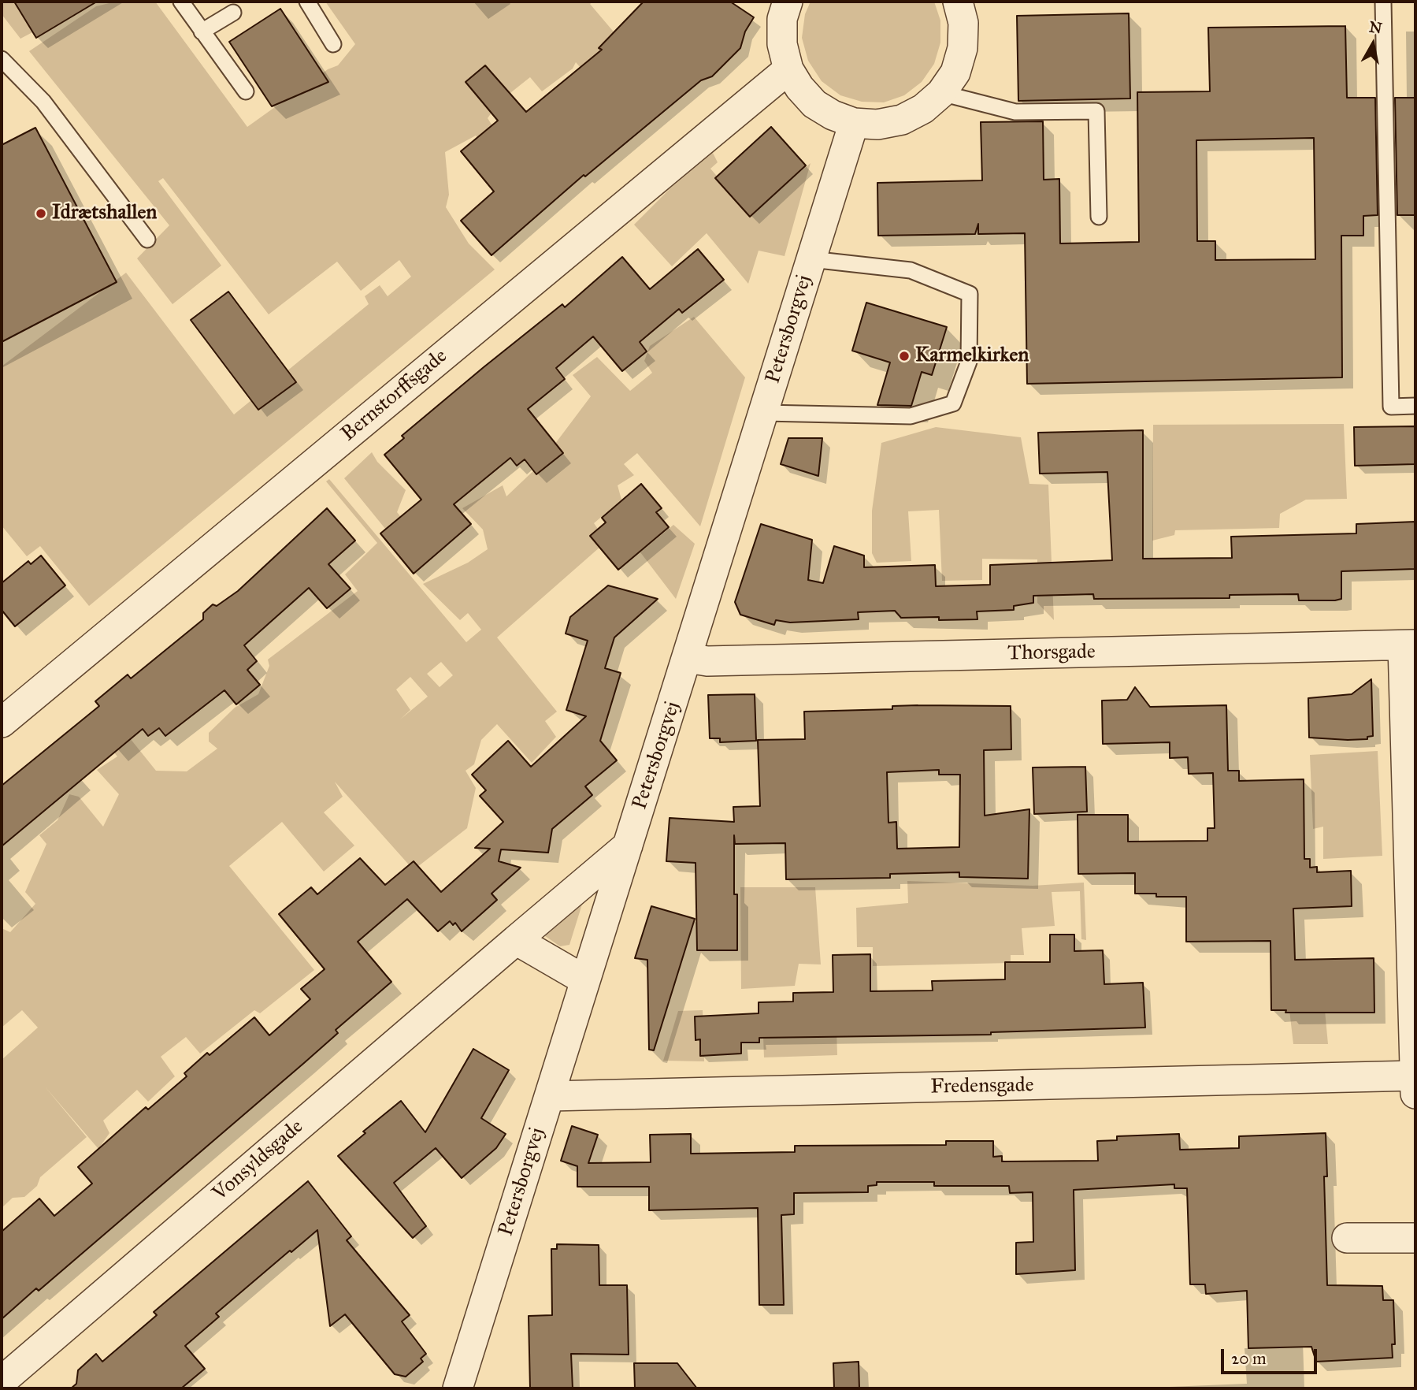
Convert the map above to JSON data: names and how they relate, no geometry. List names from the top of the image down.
{
  "streets": {
    "street": [
      "Petersborgvej",
      "Bernstorffsgade",
      "Thorsgade",
      "Fredensgade",
      "Vonsyldsgade"
    ]
  },
  "crossings": [
    ["Petersborgvej", "Thorsgade"],
    ["Petersborgvej", "Fredensgade"],
    ["Petersborgvej", "Vonsyldsgade"]
  ],
  "places": ["Idrætshallen", "Karmelkirken"],
  "scale_bar": "20 m",
  "north": "top"
}
